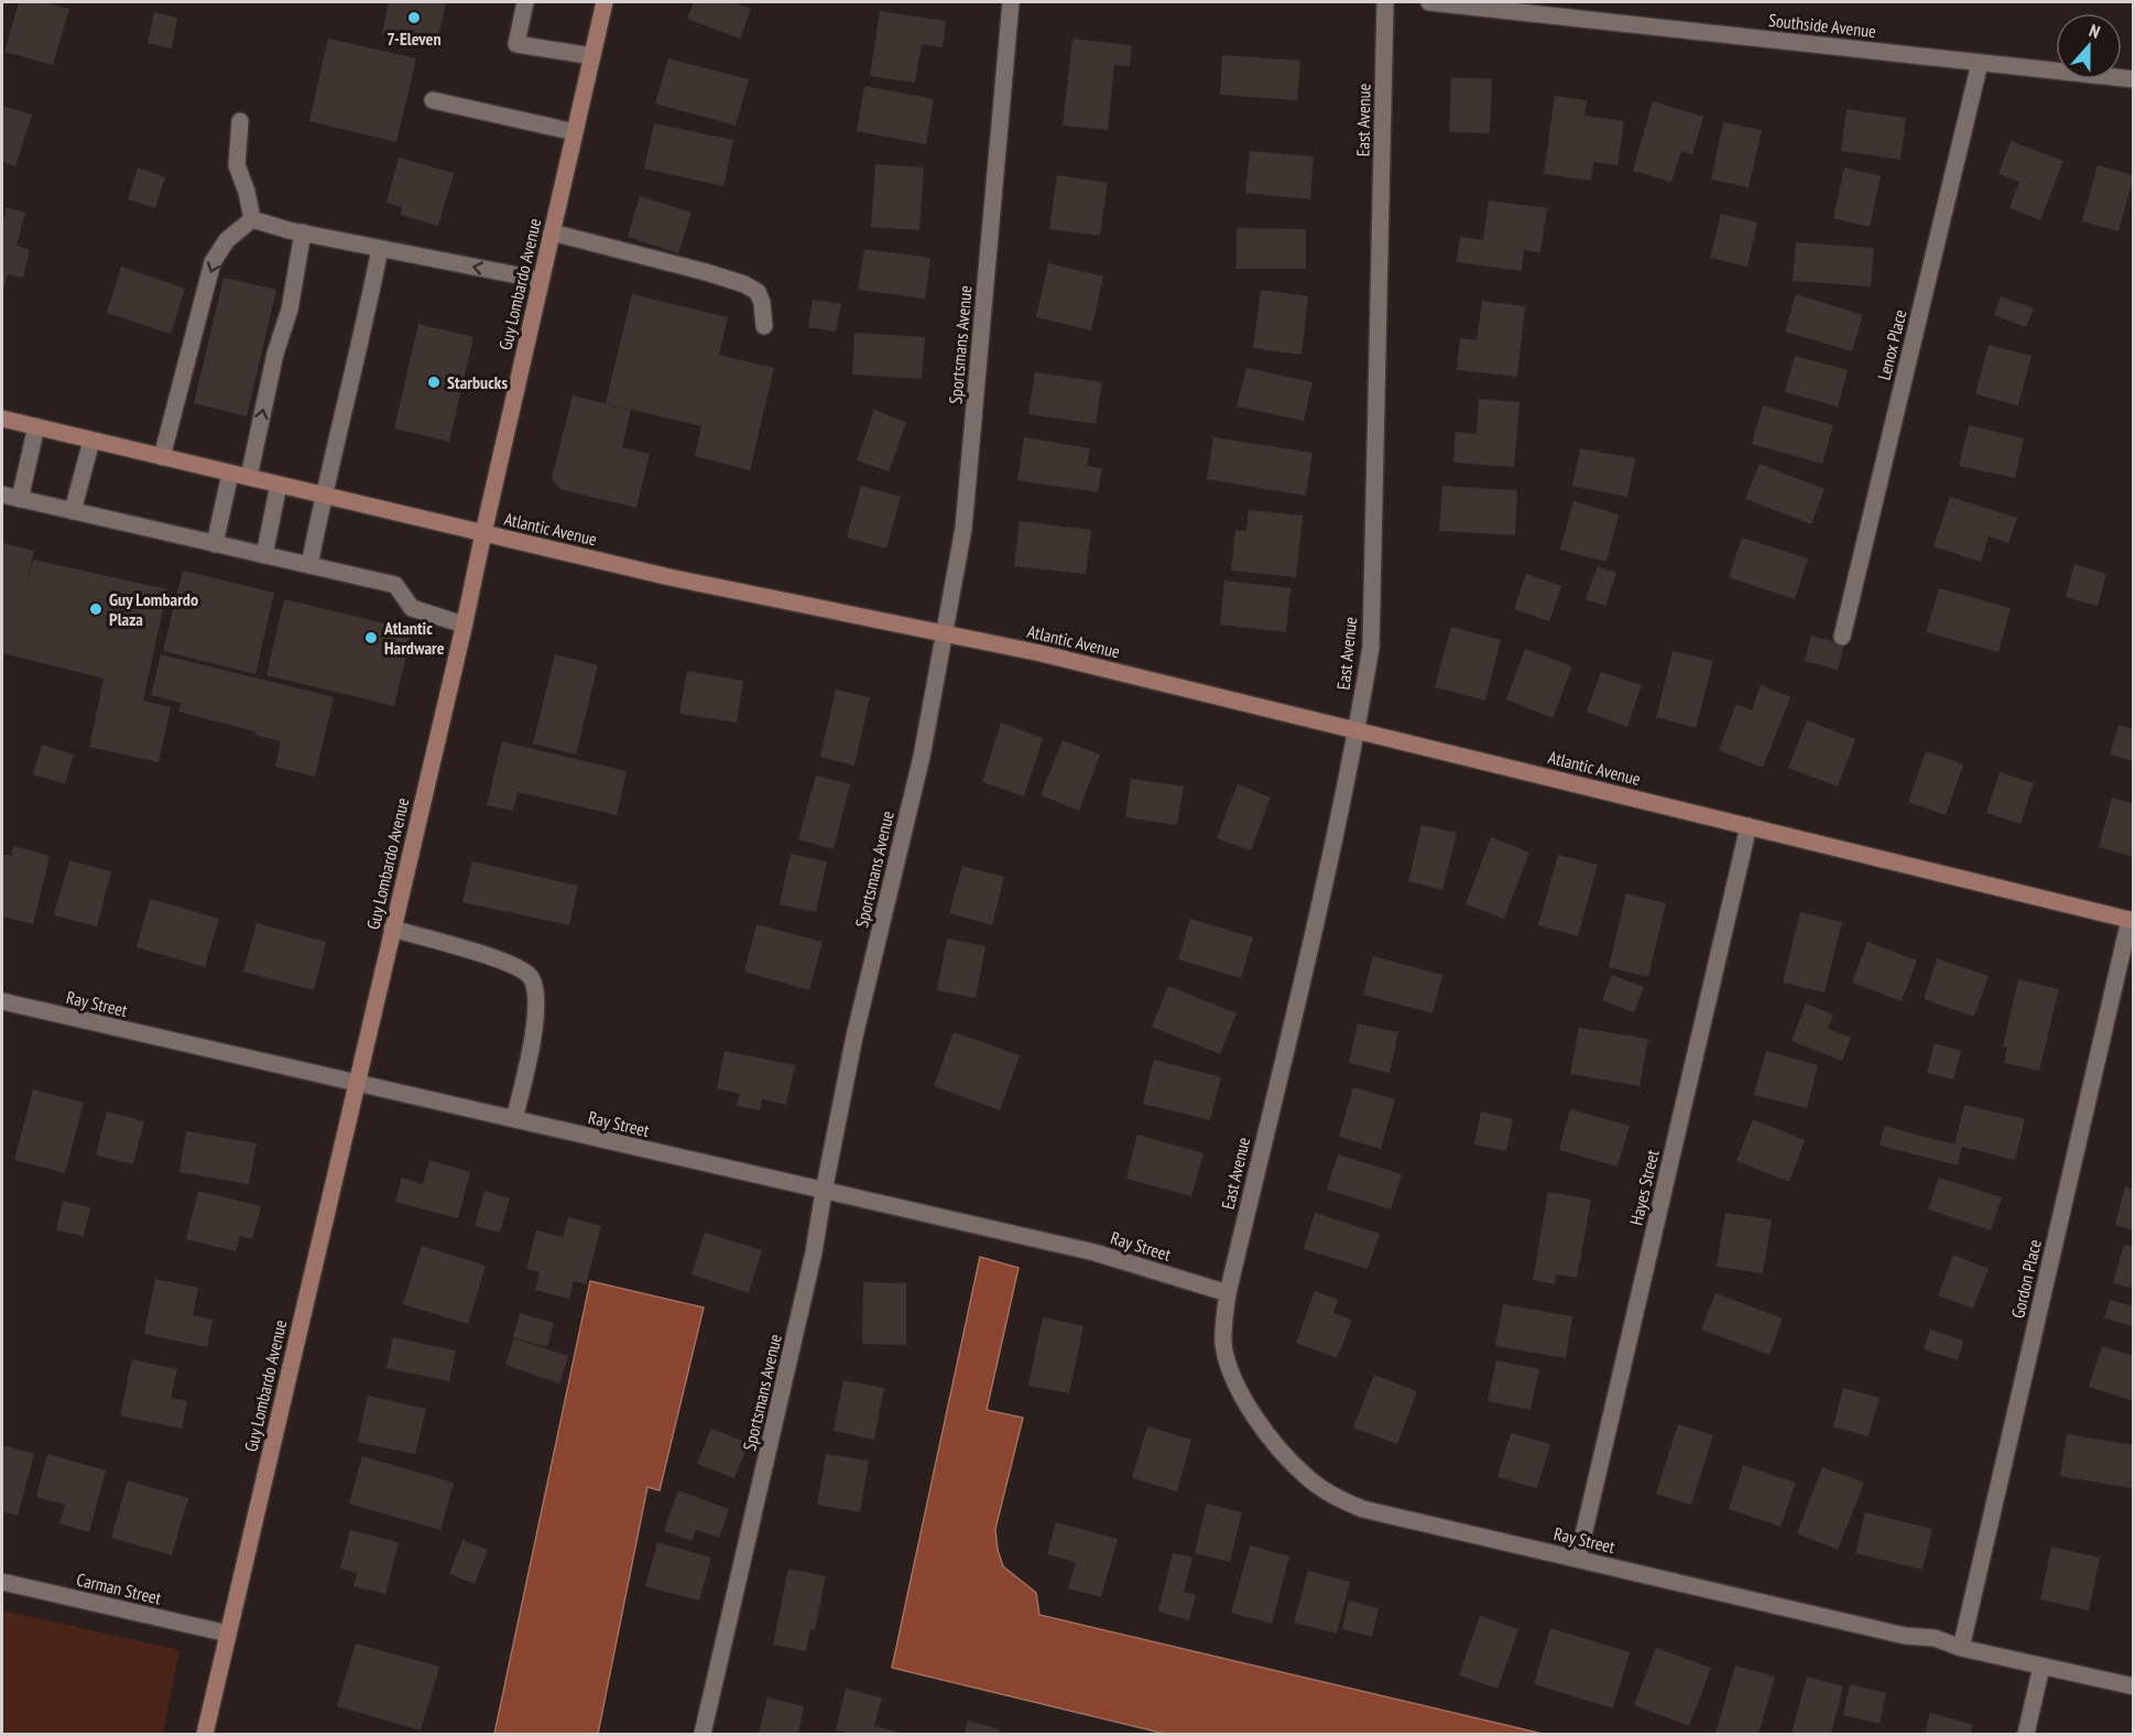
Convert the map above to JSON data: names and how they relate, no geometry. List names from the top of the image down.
{
  "streets": {
    "main road": ["Guy Lombardo Avenue", "Atlantic Avenue"],
    "street": [
      "Southside Avenue",
      "East Avenue",
      "Sportsmans Avenue",
      "Lenox Place",
      "Ray Street",
      "Hayes Street",
      "Gordon Place",
      "Carman Street"
    ]
  },
  "crossings": [
    ["Southside Avenue", "Lenox Place"],
    ["East Avenue", "Atlantic Avenue"],
    ["East Avenue", "Ray Street"],
    ["Guy Lombardo Avenue", "Atlantic Avenue"],
    ["Guy Lombardo Avenue", "Ray Street"],
    ["Guy Lombardo Avenue", "Carman Street"],
    ["Sportsmans Avenue", "Atlantic Avenue"],
    ["Sportsmans Avenue", "Ray Street"],
    ["Atlantic Avenue", "Hayes Street"],
    ["Atlantic Avenue", "Gordon Place"],
    ["Ray Street", "Hayes Street"],
    ["Ray Street", "Gordon Place"]
  ],
  "places": [
    "7-Eleven",
    "Starbucks",
    "Guy Lombardo Plaza",
    "Atlantic Hardware"
  ],
  "north": "top"
}
